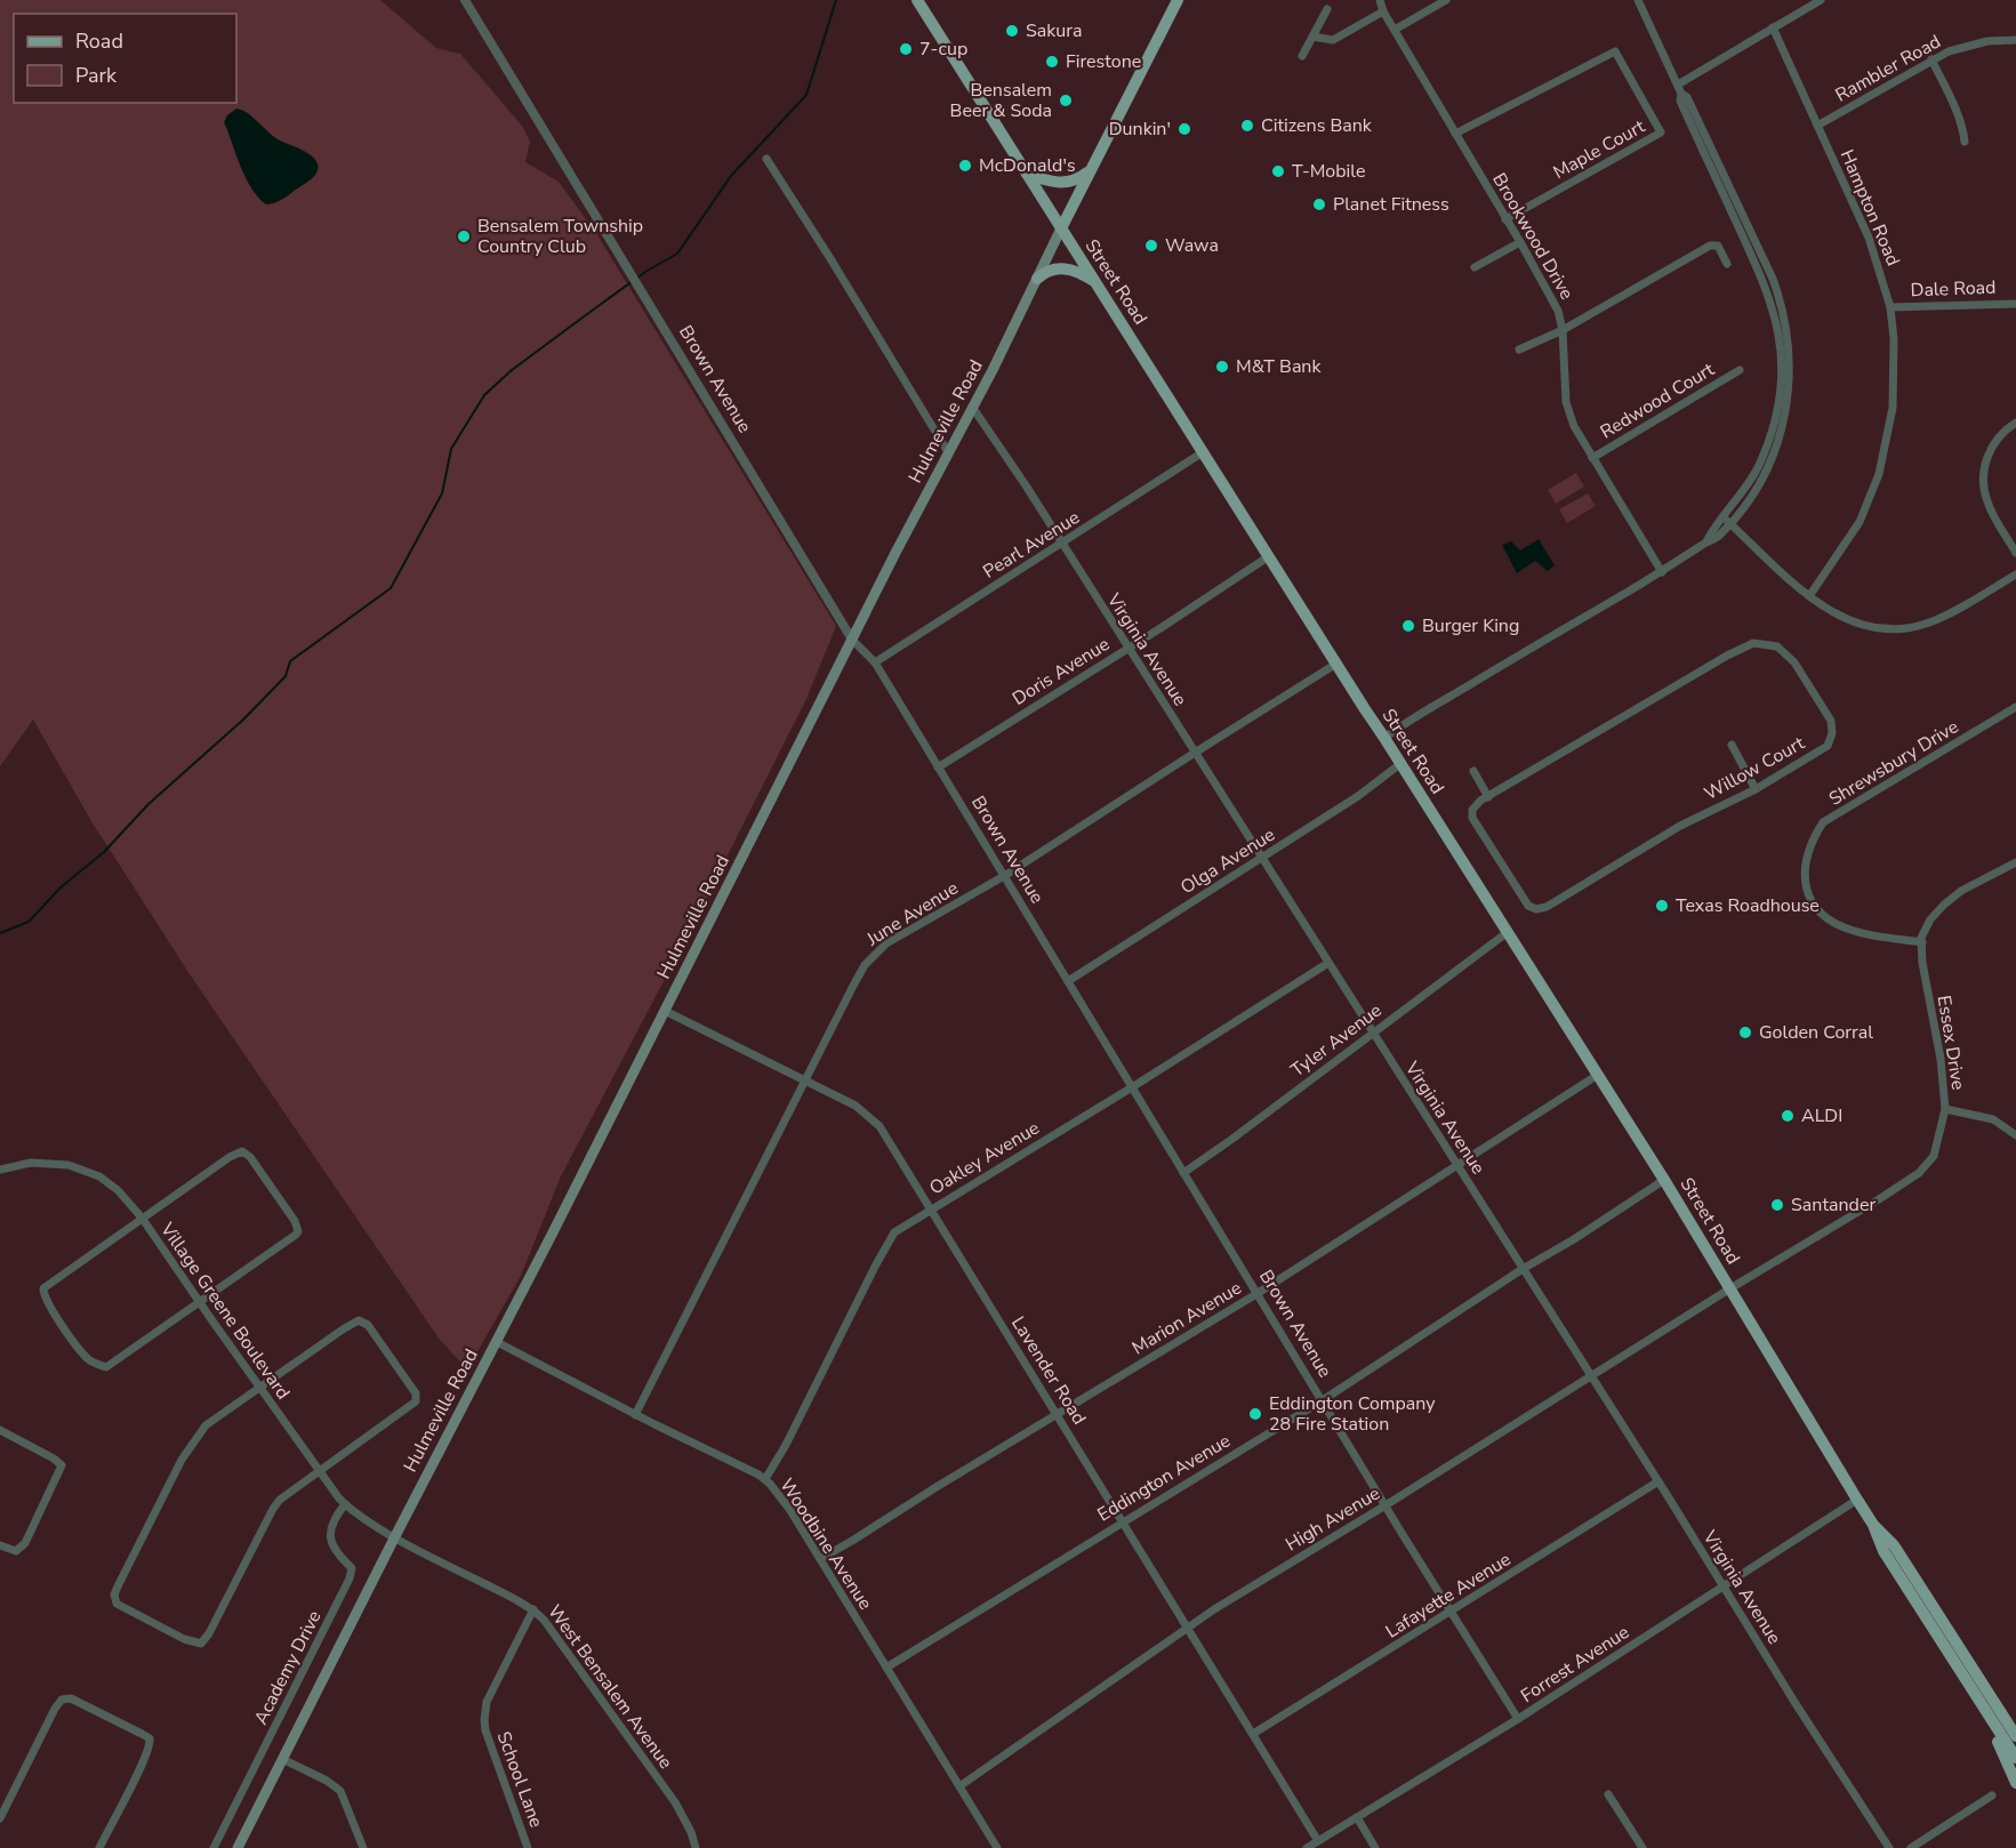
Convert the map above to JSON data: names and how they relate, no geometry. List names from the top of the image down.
{
  "streets": {
    "main road": ["Street Road", "Hulmeville Road"],
    "street": [
      "Rambler Road",
      "Maple Court",
      "Hampton Road",
      "Brookwood Drive",
      "Dale Road",
      "Brown Avenue",
      "Redwood Court",
      "Pearl Avenue",
      "Virginia Avenue",
      "Doris Avenue",
      "Shrewsbury Drive",
      "Willow Court",
      "Olga Avenue",
      "June Avenue",
      "Tyler Avenue",
      "Essex Drive",
      "Oakley Avenue",
      "Village Greene Boulevard",
      "Marion Avenue",
      "Lavender Road",
      "Eddington Avenue",
      "High Avenue",
      "Woodbine Avenue",
      "Lafayette Avenue",
      "Forrest Avenue",
      "Academy Drive",
      "West Bensalem Avenue",
      "School Lane"
    ]
  },
  "crossings": [
    ["Rambler Road", "Hampton Road"],
    ["Maple Court", "Brookwood Drive"],
    ["Hampton Road", "Dale Road"],
    ["Brookwood Drive", "Redwood Court"],
    ["Street Road", "Hulmeville Road"],
    ["Street Road", "Pearl Avenue"],
    ["Street Road", "Doris Avenue"],
    ["Street Road", "Olga Avenue"],
    ["Street Road", "June Avenue"],
    ["Street Road", "Tyler Avenue"],
    ["Street Road", "Essex Drive"],
    ["Street Road", "Marion Avenue"],
    ["Street Road", "Eddington Avenue"],
    ["Street Road", "High Avenue"],
    ["Street Road", "Forrest Avenue"],
    ["Brown Avenue", "Hulmeville Road"],
    ["Brown Avenue", "Pearl Avenue"],
    ["Brown Avenue", "Doris Avenue"],
    ["Brown Avenue", "Olga Avenue"],
    ["Brown Avenue", "June Avenue"],
    ["Brown Avenue", "Tyler Avenue"],
    ["Brown Avenue", "Oakley Avenue"],
    ["Brown Avenue", "Marion Avenue"],
    ["Brown Avenue", "Eddington Avenue"],
    ["Brown Avenue", "High Avenue"],
    ["Brown Avenue", "Lafayette Avenue"],
    ["Brown Avenue", "Forrest Avenue"],
    ["Hulmeville Road", "Virginia Avenue"],
    ["Hulmeville Road", "Village Greene Boulevard"],
    ["Hulmeville Road", "Lavender Road"],
    ["Hulmeville Road", "Woodbine Avenue"],
    ["Hulmeville Road", "West Bensalem Avenue"],
    ["Pearl Avenue", "Virginia Avenue"],
    ["Virginia Avenue", "Doris Avenue"],
    ["Virginia Avenue", "Olga Avenue"],
    ["Virginia Avenue", "June Avenue"],
    ["Virginia Avenue", "Tyler Avenue"],
    ["Virginia Avenue", "Oakley Avenue"],
    ["Virginia Avenue", "Marion Avenue"],
    ["Virginia Avenue", "Eddington Avenue"],
    ["Virginia Avenue", "High Avenue"],
    ["Virginia Avenue", "Lafayette Avenue"],
    ["Virginia Avenue", "Forrest Avenue"],
    ["Shrewsbury Drive", "Essex Drive"],
    ["June Avenue", "Lavender Road"],
    ["June Avenue", "Woodbine Avenue"],
    ["Essex Drive", "High Avenue"],
    ["Oakley Avenue", "Lavender Road"],
    ["Oakley Avenue", "Woodbine Avenue"],
    ["Village Greene Boulevard", "Academy Drive"],
    ["Village Greene Boulevard", "West Bensalem Avenue"],
    ["Marion Avenue", "Lavender Road"],
    ["Marion Avenue", "Woodbine Avenue"],
    ["Lavender Road", "Eddington Avenue"],
    ["Lavender Road", "High Avenue"],
    ["Lavender Road", "Lafayette Avenue"],
    ["Lavender Road", "Forrest Avenue"],
    ["Eddington Avenue", "Woodbine Avenue"],
    ["High Avenue", "Woodbine Avenue"],
    ["West Bensalem Avenue", "School Lane"]
  ],
  "places": [
    "Sakura",
    "7-cup",
    "Firestone",
    "Bensalem Beer & Soda",
    "Citizens Bank",
    "Dunkin'",
    "McDonald's",
    "T-Mobile",
    "Planet Fitness",
    "Bensalem Township Country Club",
    "Wawa",
    "M&T Bank",
    "Burger King",
    "Texas Roadhouse",
    "Golden Corral",
    "ALDI",
    "Santander",
    "Eddington Company 28 Fire Station"
  ],
  "legend": ["Road", "Park"]
}
